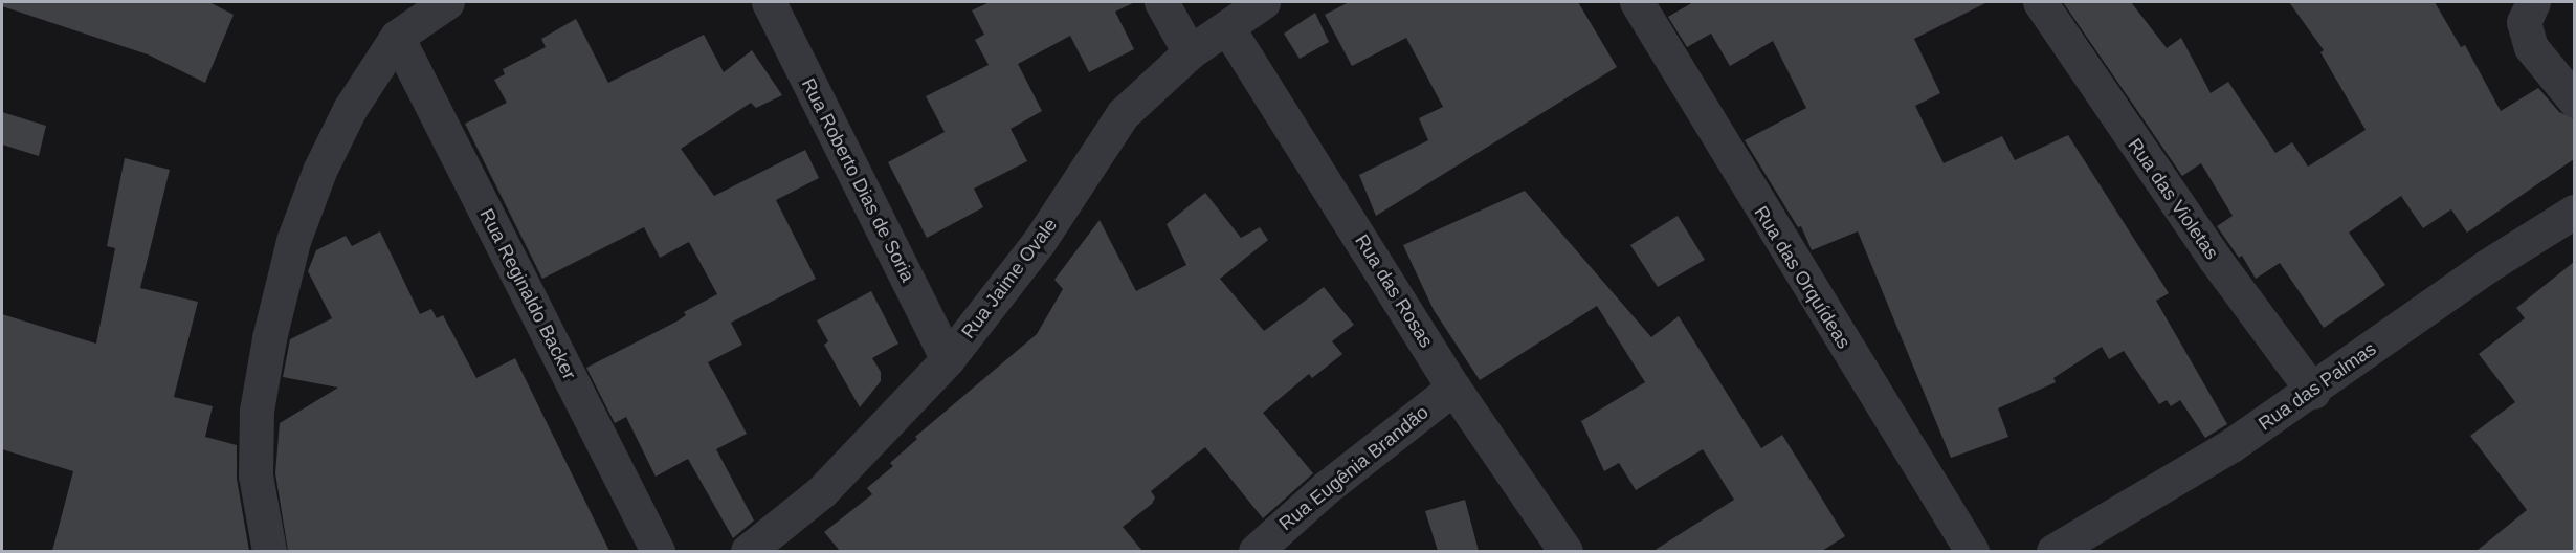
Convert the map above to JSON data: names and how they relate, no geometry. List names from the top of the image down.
{
  "streets": {
    "street": [
      "Rua Roberto Dias de Soria",
      "Rua das Violetas",
      "Rua das Orquídeas",
      "Rua Jaime Ovale",
      "Rua das Rosas",
      "Rua Reginaldo Backer",
      "Rua das Palmas",
      "Rua Eugênia Brandão"
    ]
  },
  "crossings": [
    ["Rua Roberto Dias de Soria", "Rua Jaime Ovale"],
    ["Rua das Violetas", "Rua das Palmas"],
    ["Rua Jaime Ovale", "Rua das Rosas"],
    ["Rua das Rosas", "Rua Eugênia Brandão"]
  ]
}
